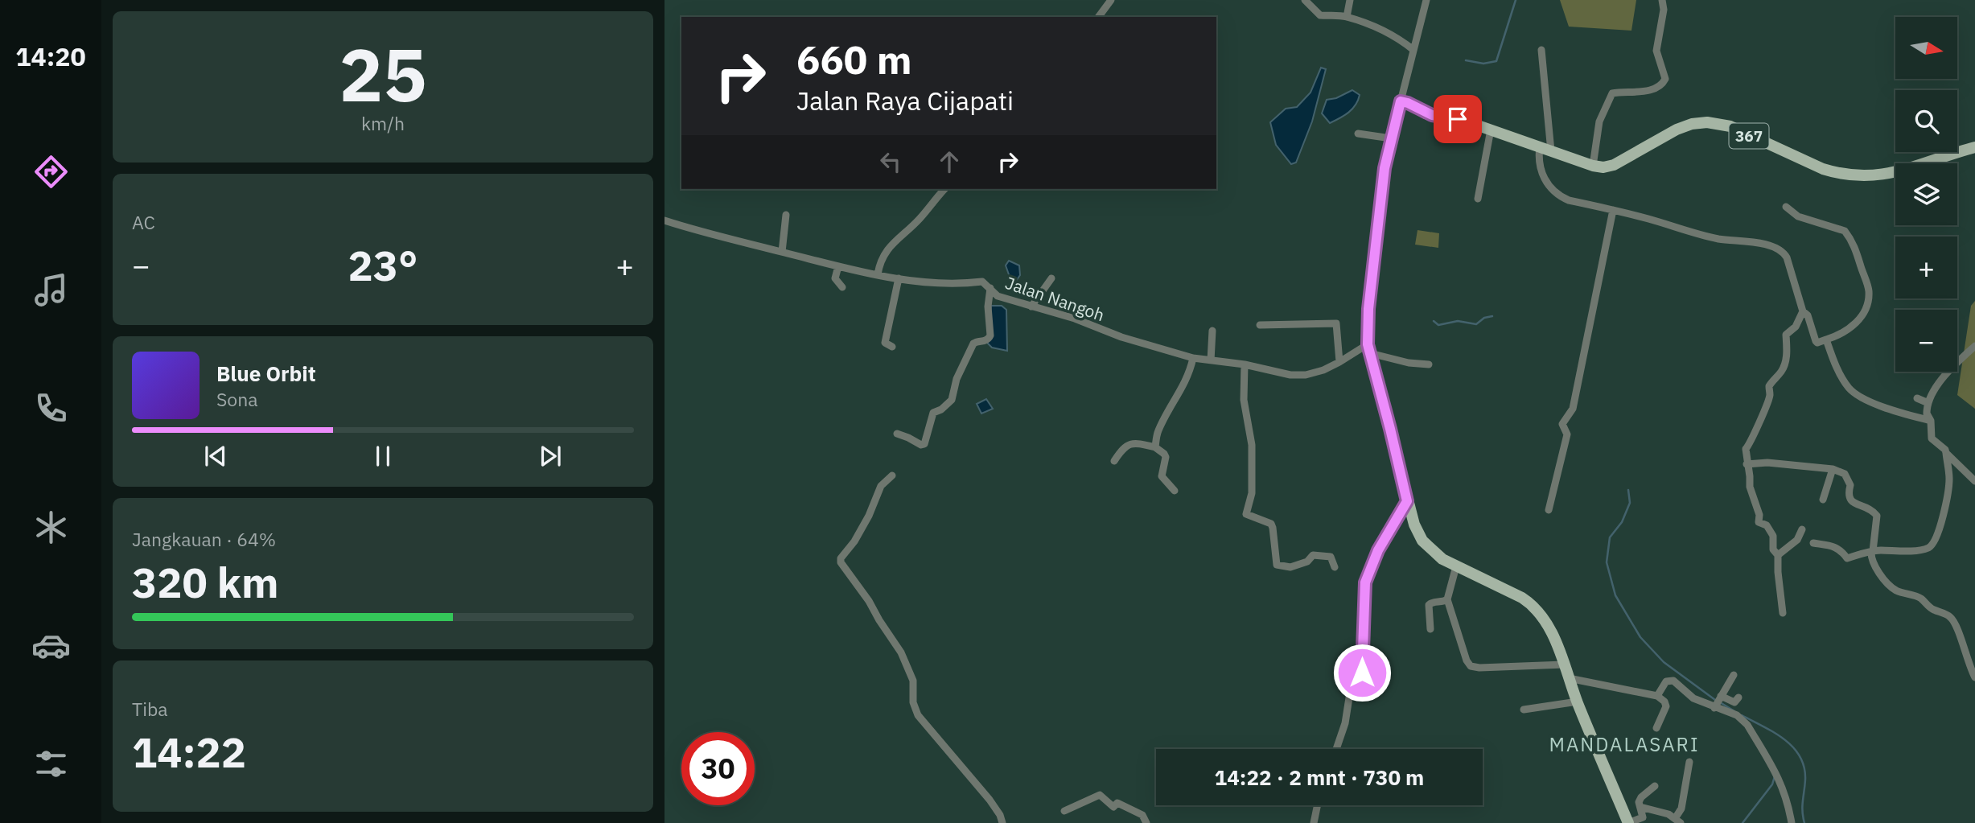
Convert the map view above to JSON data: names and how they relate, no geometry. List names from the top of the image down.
{
  "streets": {
    "main road": ["367"],
    "street": ["Jalan Nangoh"]
  },
  "districts": ["MANDALASARI"],
  "north": "right",
  "page": {
    "tabs": "14:20",
    "tile": [
      ["25", "km/h"],
      "AC",
      ["Jangkauan · 64%", "320 km"],
      ["Tiba", "14:22"]
    ],
    "map_buttons": ["+", "−"],
    "turn": ["660 m", "Jalan Raya Cijapati"],
    "heat": ["−", "23°", "+"],
    "song": ["Blue Orbit", "Sona"],
    "limit": "30",
    "trip": "14:22 · 2 mnt · 730 m"
  }
}
